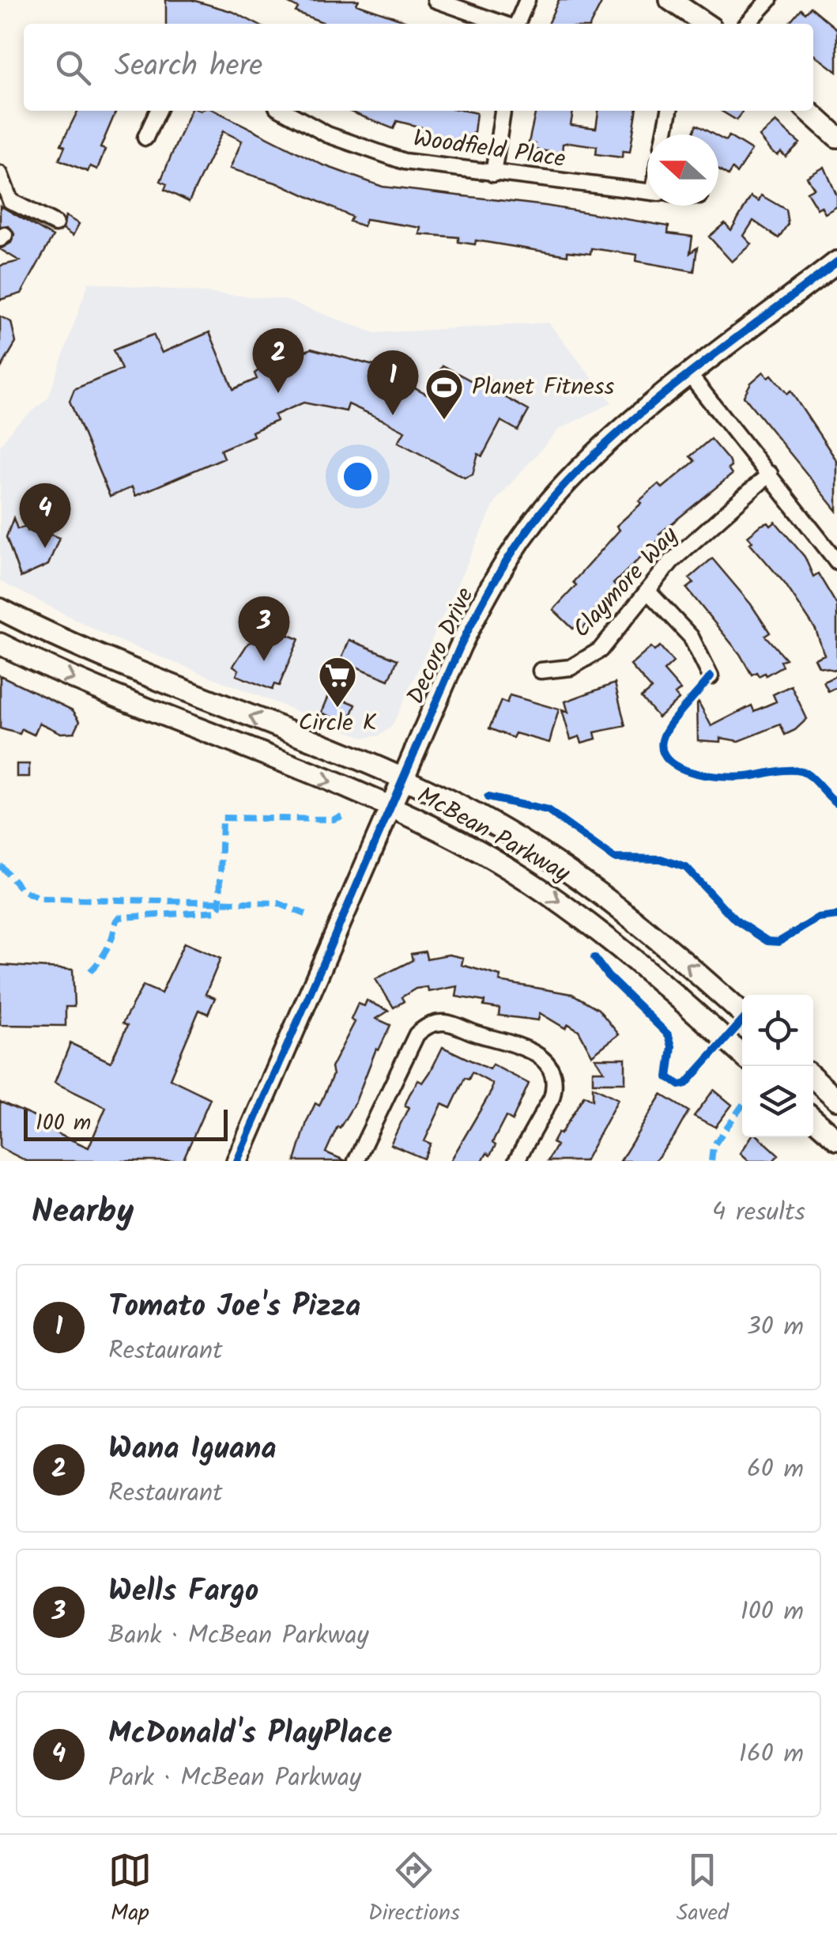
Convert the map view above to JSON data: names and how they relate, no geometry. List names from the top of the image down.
{
  "streets": {
    "main road": ["Decoro Drive", "McBean Parkway"],
    "street": ["Woodfield Place", "Claymore Way"]
  },
  "crossings": [
    ["Decoro Drive", "McBean Parkway"]
  ],
  "places": {
    "sports": ["Planet Fitness"],
    "supermarket": ["Circle K"]
  },
  "scale_bar": "100 m",
  "north": "left",
  "page": {
    "search": "Search here",
    "pins": [
      "2",
      "1",
      "4",
      "3"
    ],
    "scale": "100 m",
    "heading": ["Nearby", "4 results"],
    "list": [
      {
        "mark": "1",
        "name": "Tomato Joe's Pizza",
        "note": "Restaurant",
        "value": "30 m"
      },
      {
        "mark": "2",
        "name": "Wana Iguana",
        "note": "Restaurant",
        "value": "60 m"
      },
      {
        "mark": "3",
        "name": "Wells Fargo",
        "note": "Bank · McBean Parkway",
        "value": "100 m"
      },
      {
        "mark": "4",
        "name": "McDonald's PlayPlace",
        "note": "Park · McBean Parkway",
        "value": "160 m"
      }
    ],
    "nav": ["Map", "Directions", "Saved"]
  }
}
